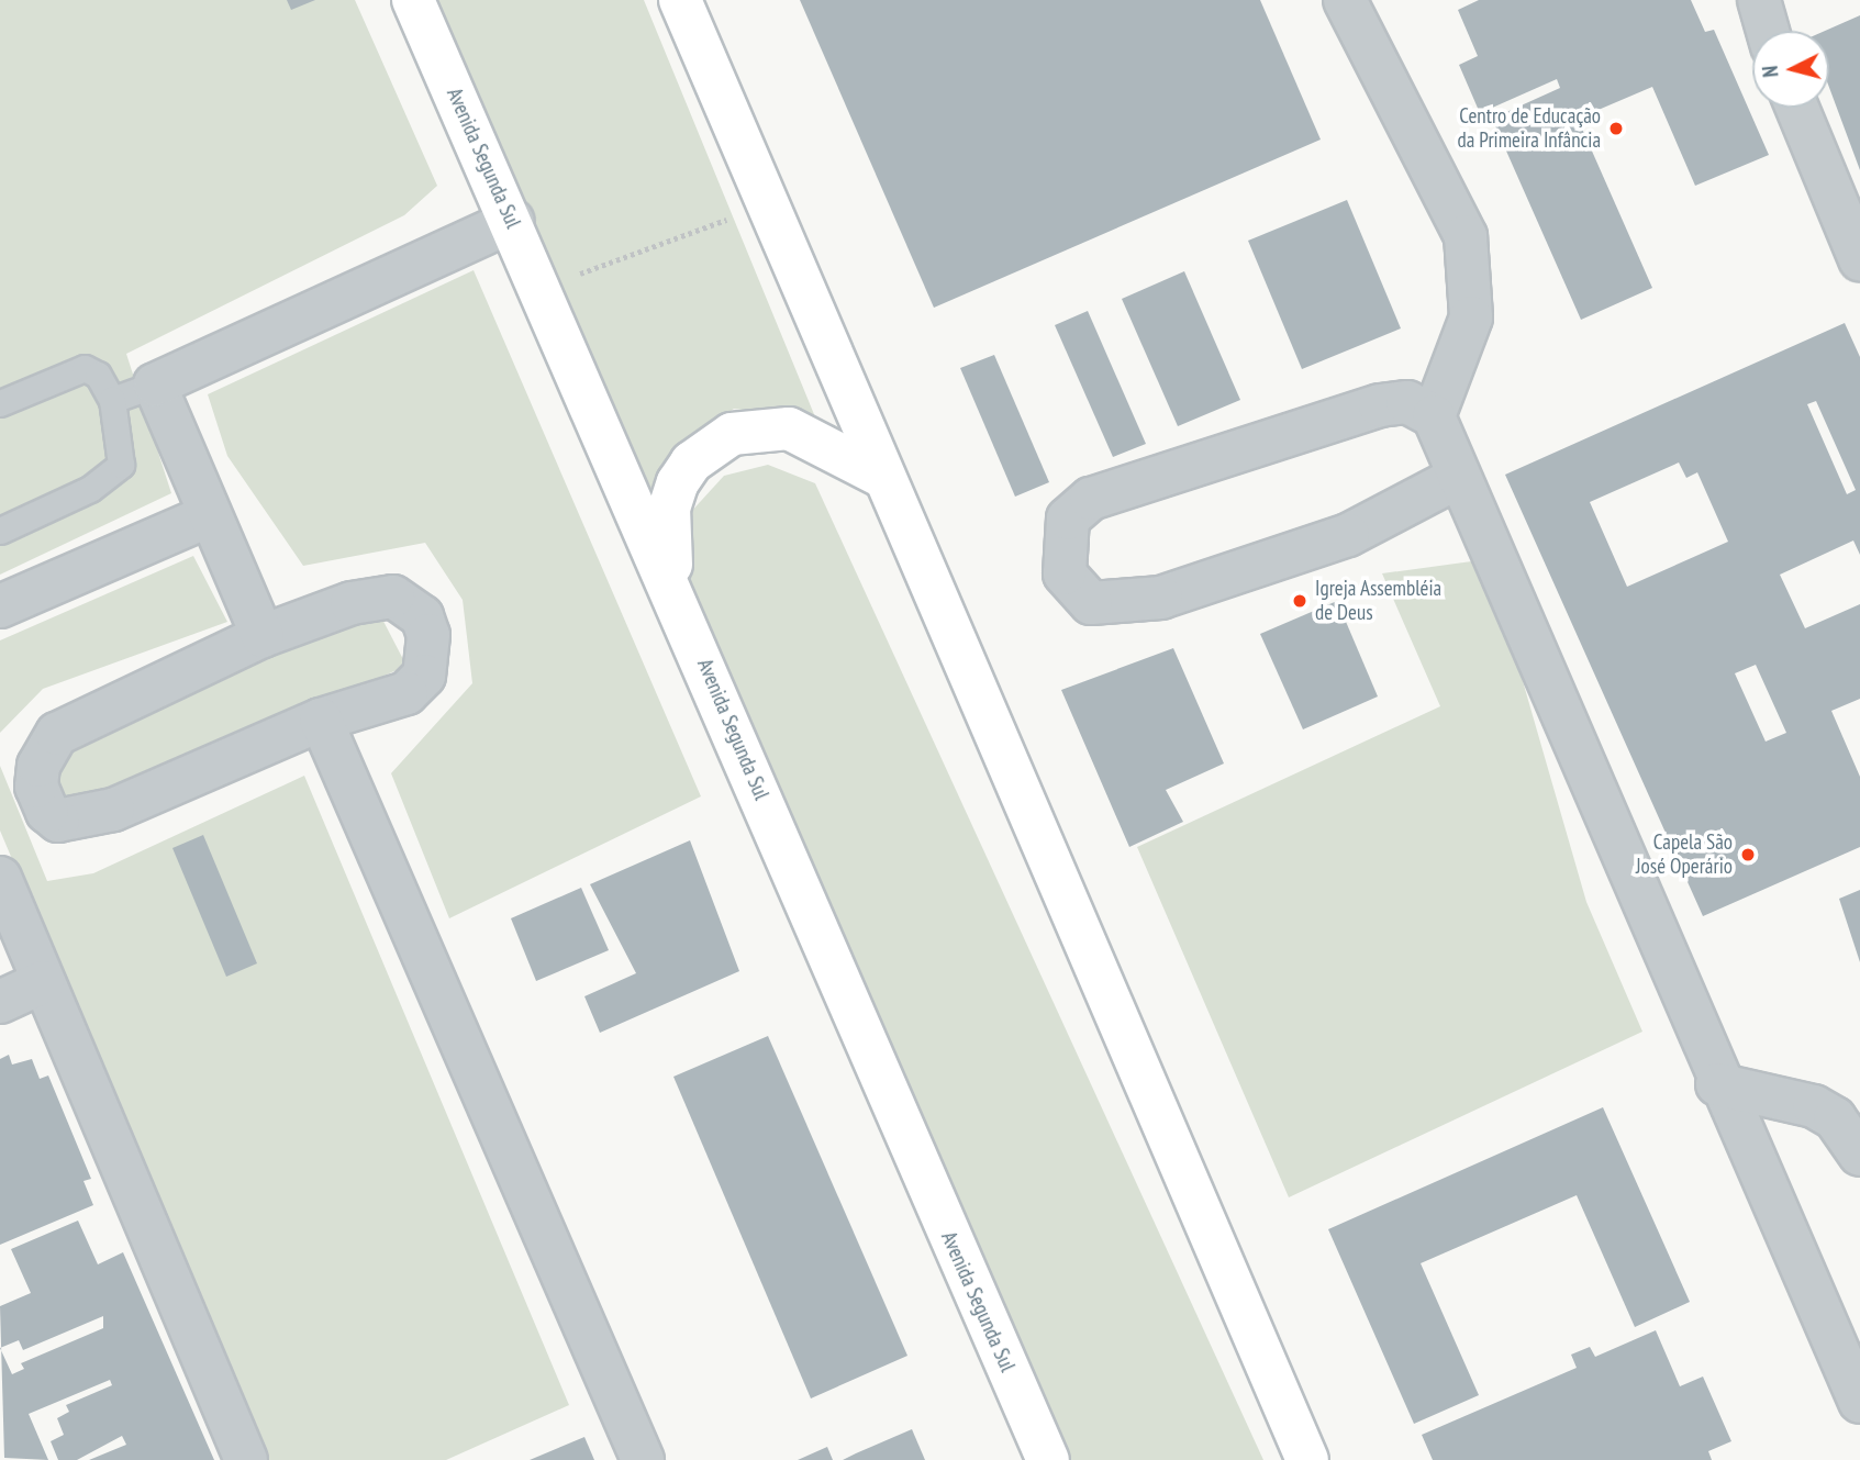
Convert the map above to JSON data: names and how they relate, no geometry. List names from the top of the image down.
{
  "streets": {
    "main road": ["Avenida Segunda Sul"]
  },
  "places": ["Centro de Educação da Primeira Infância", "Igreja Assembléia de Deus", "Capela São José Operário"],
  "north": "left"
}
